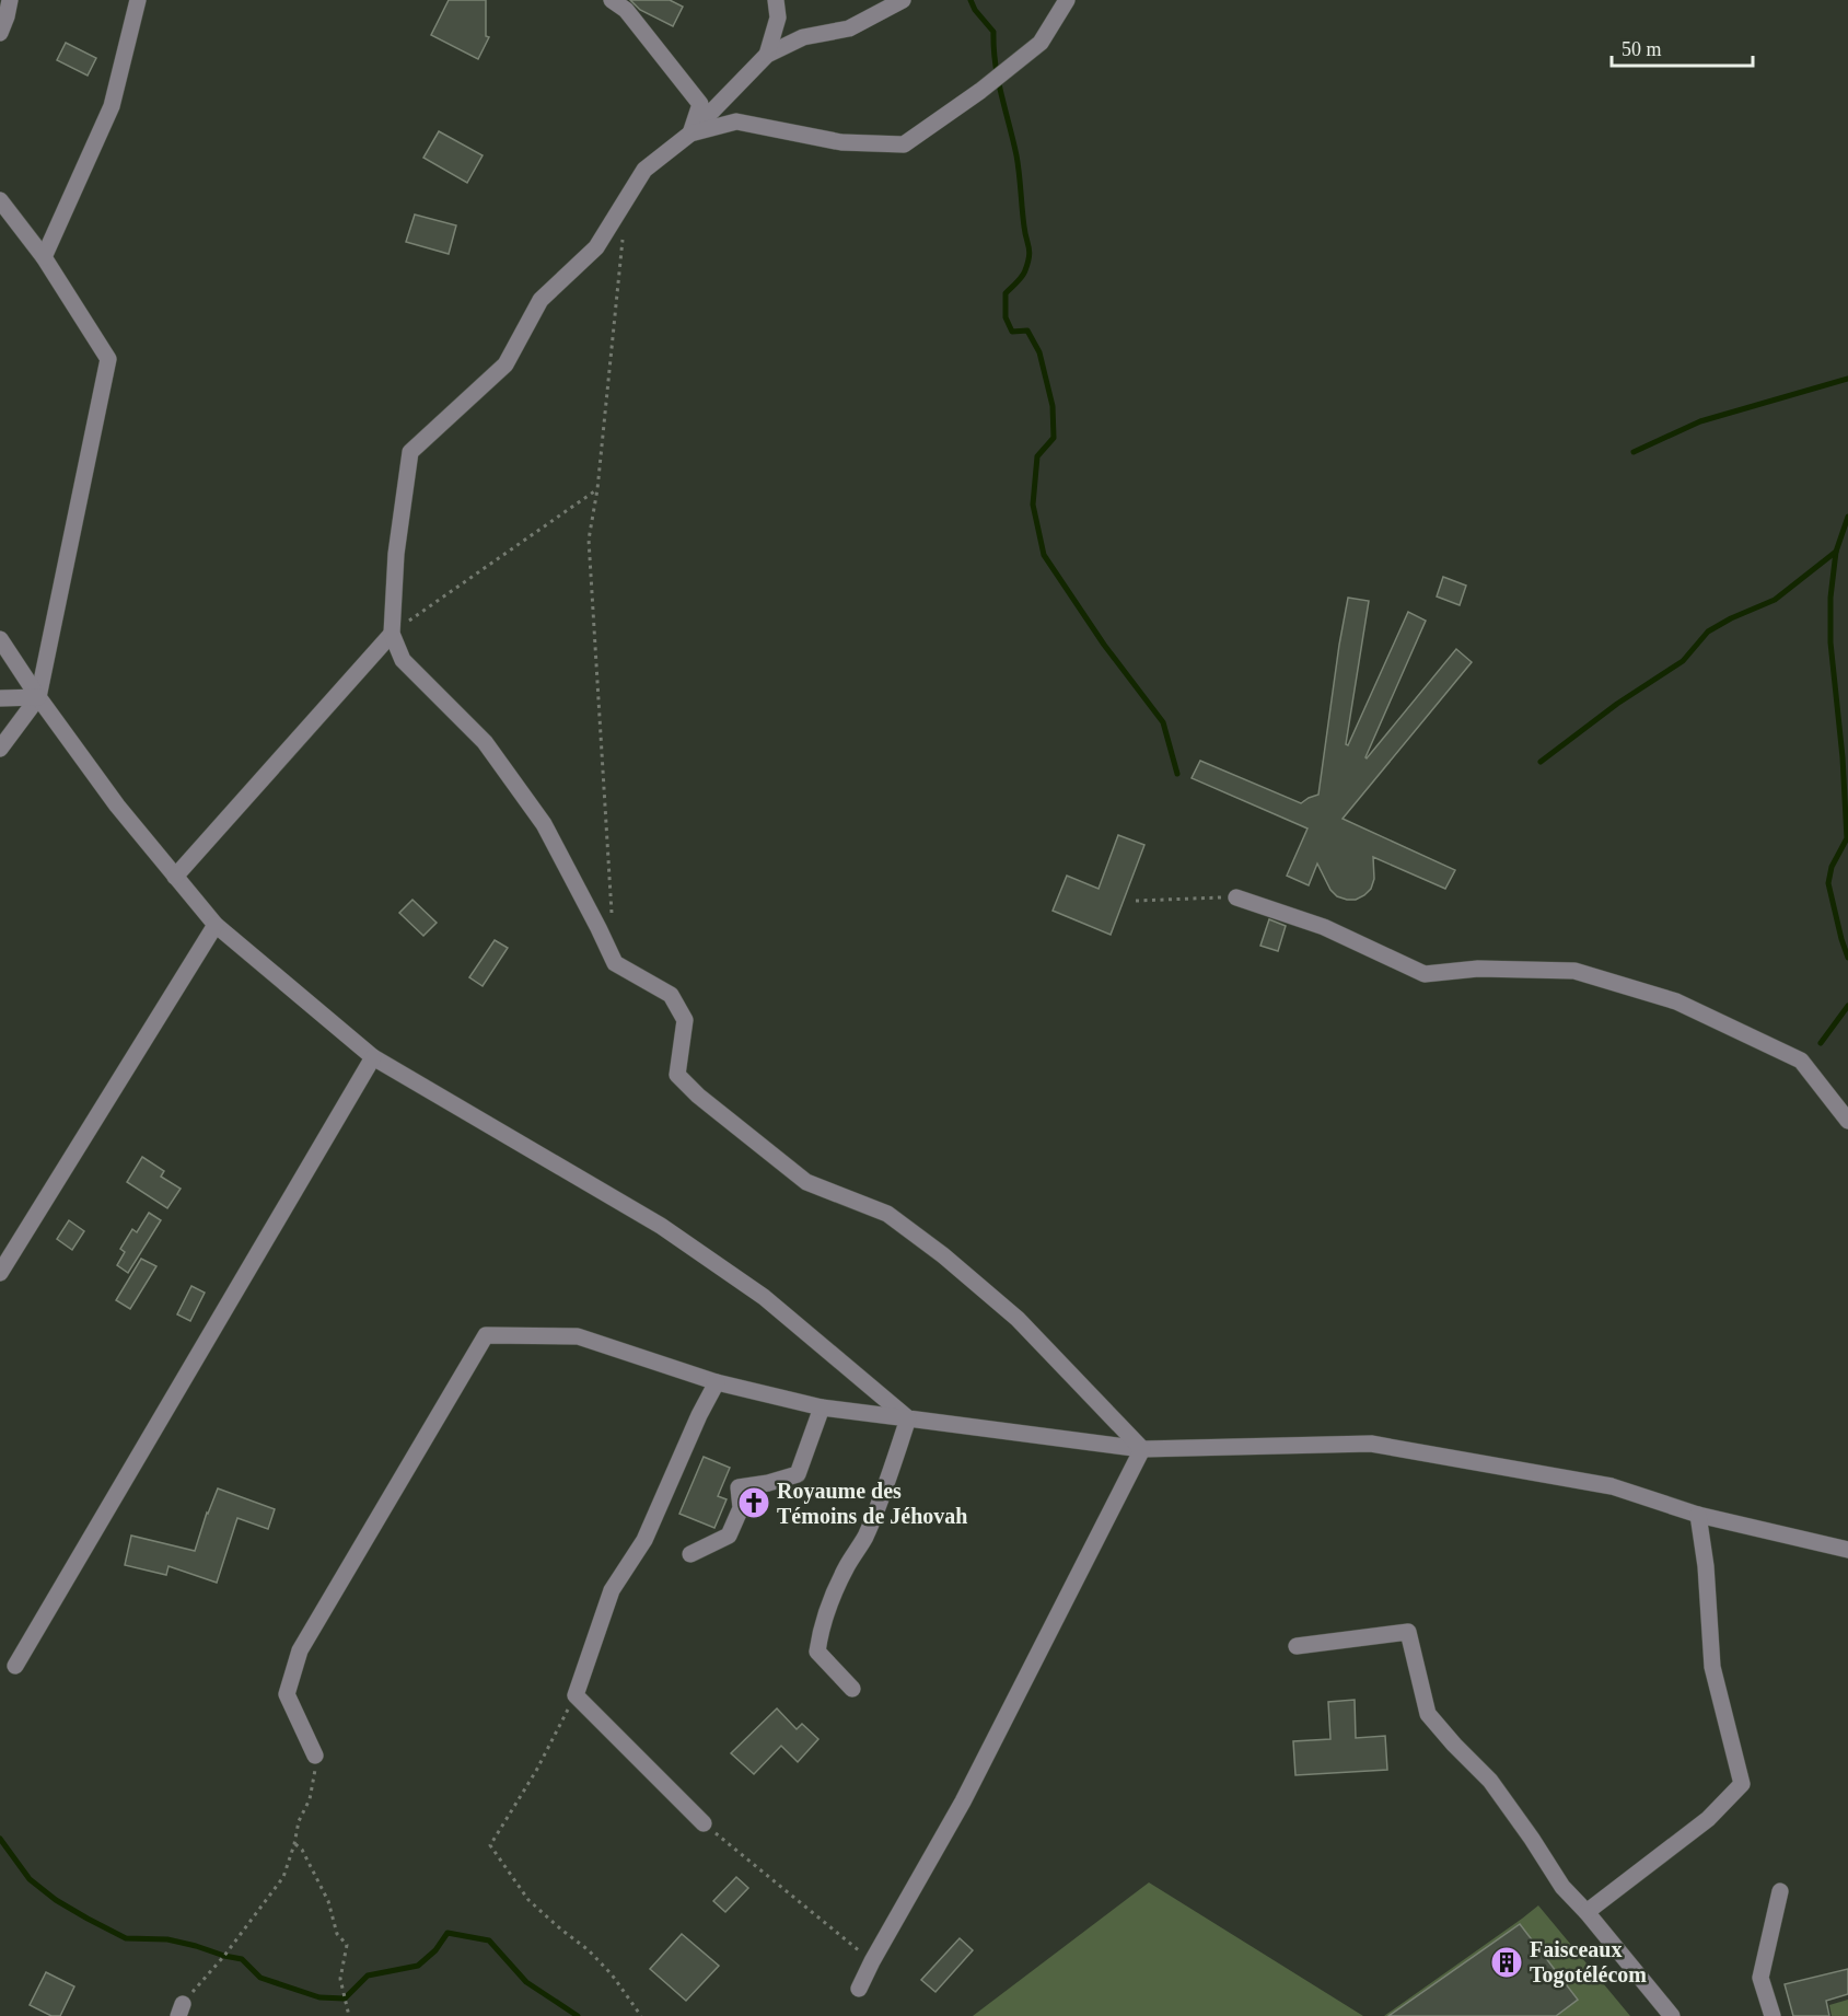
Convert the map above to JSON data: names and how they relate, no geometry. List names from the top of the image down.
{
  "places": {
    "church": ["Royaume des Témoins de Jéhovah"],
    "building": ["Faisceaux Togotélécom"]
  },
  "scale_bar": "50 m"
}
